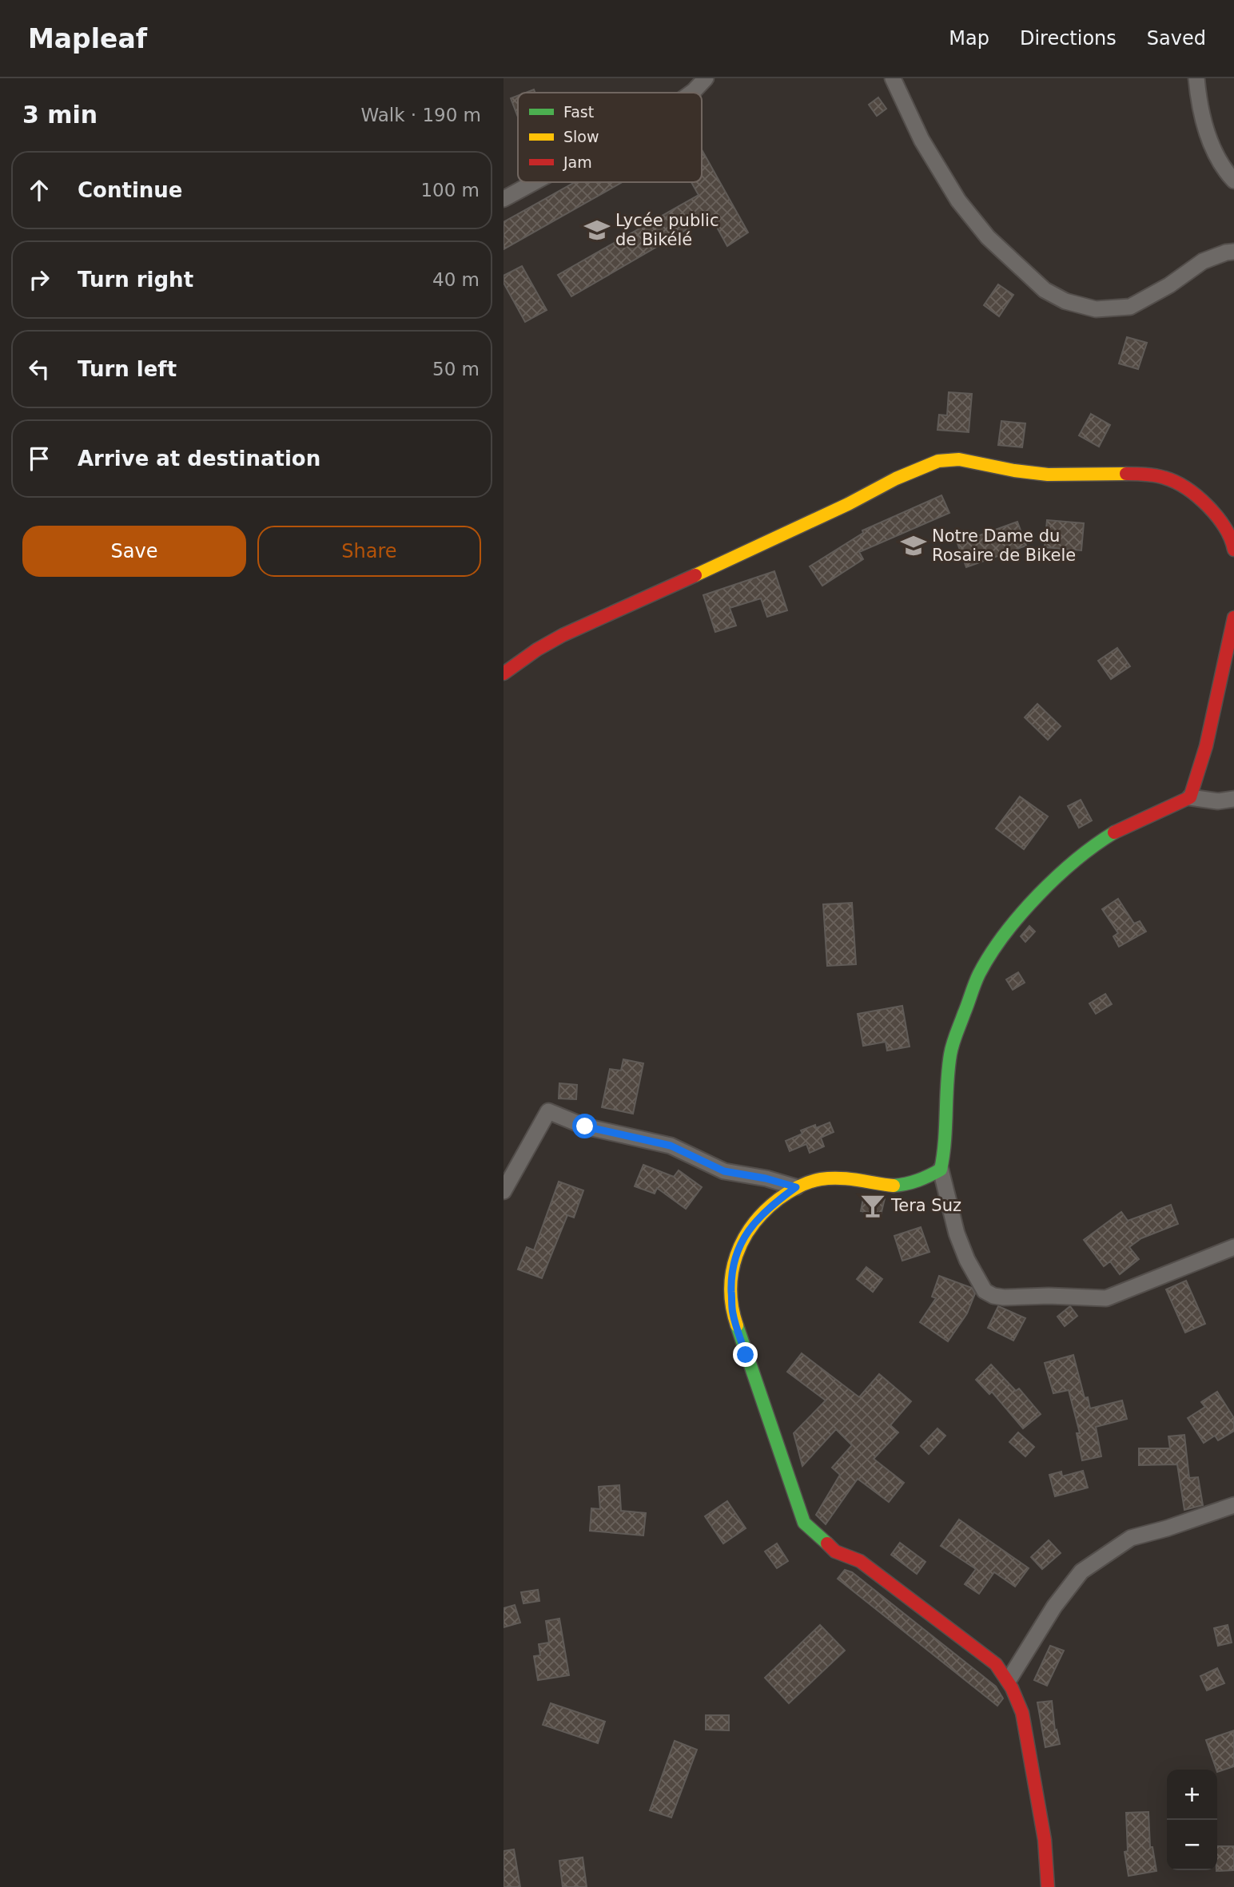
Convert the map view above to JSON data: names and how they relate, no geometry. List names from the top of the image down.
{
  "places": {
    "school or university": ["Lycée public de Bikélé", "Notre Dame du Rosaire de Bikele"],
    "bar": ["Tera Suz"]
  },
  "legend": ["Fast", "Slow", "Jam"],
  "page": {
    "header": "Mapleaf",
    "nav": ["Map", "Directions", "Saved"],
    "heading": ["3 min", "Walk · 190 m"],
    "list": [
      ["Continue", "100 m"],
      ["Turn right", "40 m"],
      ["Turn left", "50 m"],
      "Arrive at destination"
    ],
    "buttons": ["Save", "Share"],
    "map_buttons": ["+", "−"]
  }
}
